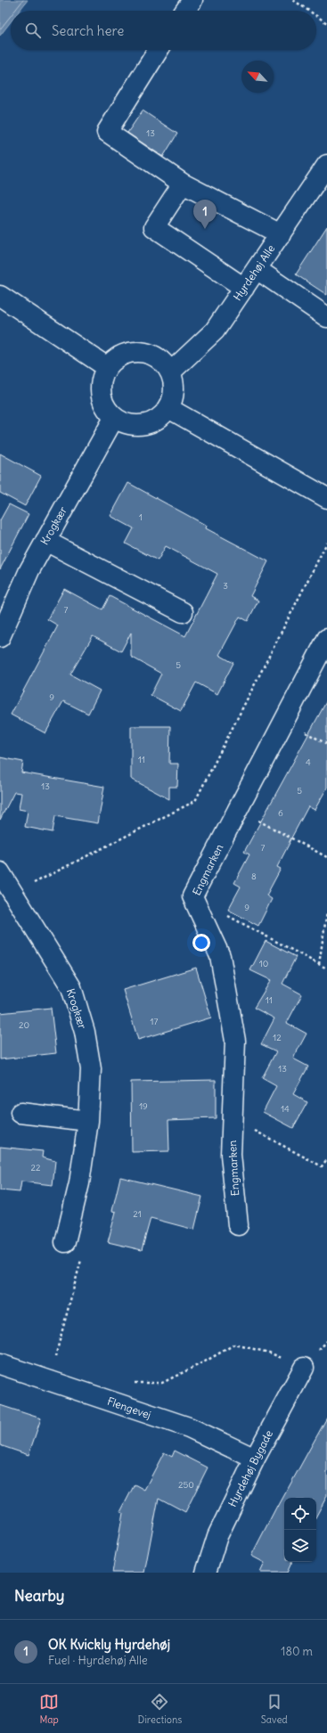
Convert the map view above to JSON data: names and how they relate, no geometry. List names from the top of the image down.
{
  "streets": {
    "street": [
      "Hyrdehøj Alle",
      "Krogkær",
      "Engmarken",
      "Flengevej",
      "Hyrdehøj Bygade"
    ]
  },
  "crossings": [
    ["Hyrdehøj Alle", "Krogkær"],
    ["Flengevej", "Hyrdehøj Bygade"]
  ],
  "house_numbers": [
    "13",
    "1",
    "3",
    "7",
    "5",
    "9",
    "11",
    "4",
    "13",
    "5",
    "6",
    "7",
    "8",
    "9",
    "10",
    "11",
    "17",
    "20",
    "12",
    "13",
    "19",
    "14",
    "22",
    "21",
    "250"
  ],
  "north": "top left",
  "page": {
    "search": "Search here",
    "pins": "1",
    "heading": "Nearby",
    "list": [
      {
        "mark": "1",
        "name": "OK Kvickly Hyrdehøj",
        "note": "Fuel · Hyrdehøj Alle",
        "value": "180 m"
      }
    ],
    "nav": ["Map", "Directions", "Saved"]
  }
}
